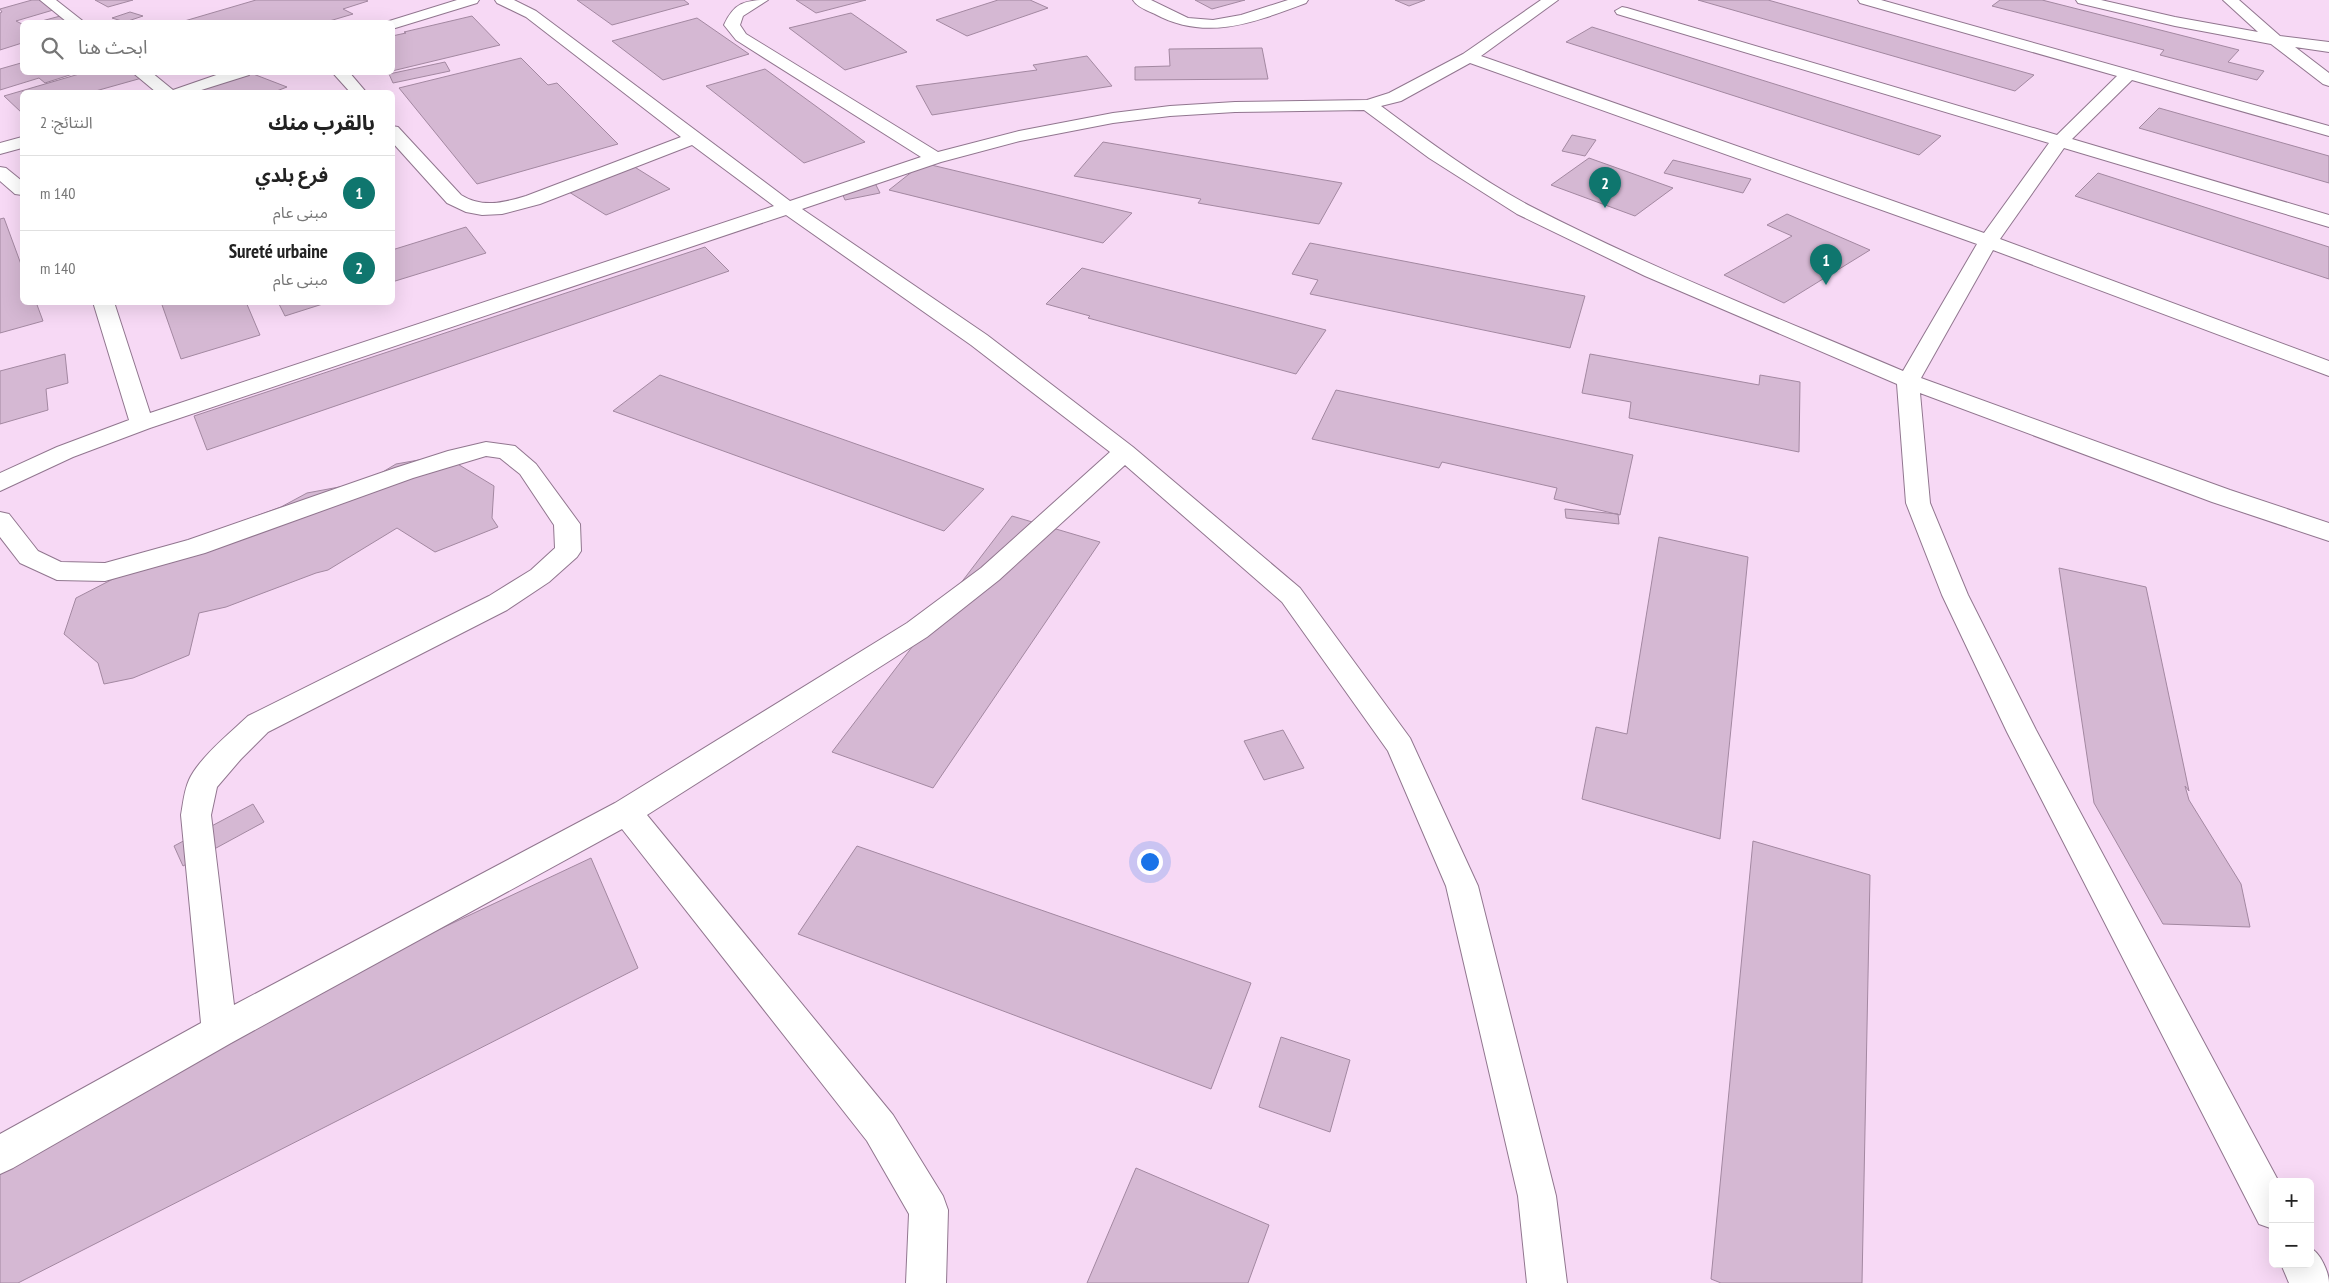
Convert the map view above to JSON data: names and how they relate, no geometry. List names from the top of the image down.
{
  "page": {
    "search": "ابحث هنا",
    "heading": ["بالقرب منك", "النتائج: 2"],
    "list": [
      {
        "mark": "1",
        "name": "فرع بلدي",
        "note": "مبنى عام",
        "value": "140 m"
      },
      {
        "mark": "2",
        "name": "Sureté urbaine",
        "note": "مبنى عام",
        "value": "140 m"
      }
    ],
    "pins": ["2", "1"],
    "map_buttons": ["+", "−"]
  }
}
